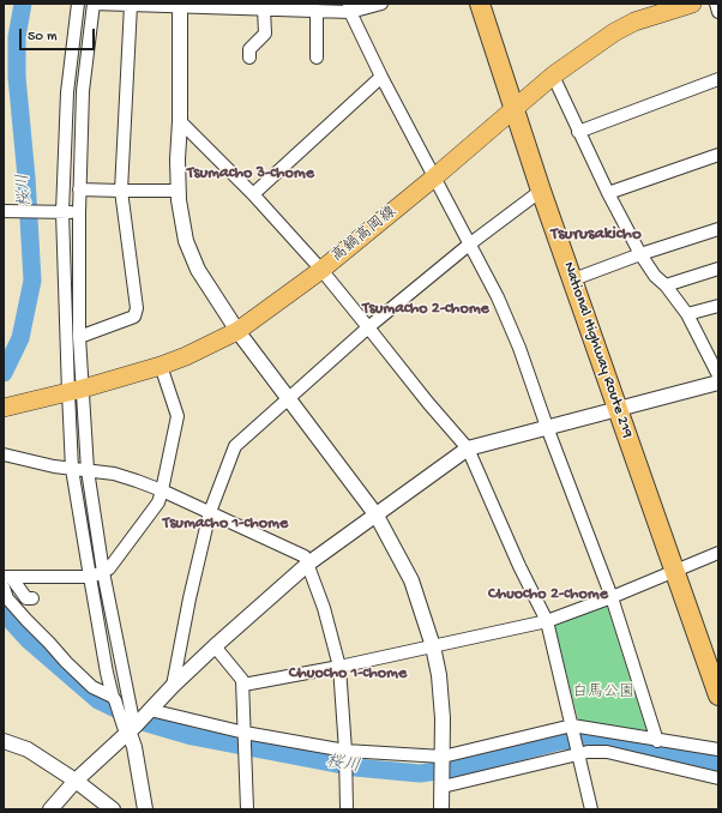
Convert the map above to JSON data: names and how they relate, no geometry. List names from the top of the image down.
{
  "streets": {
    "highway": ["National Highway Route 219"],
    "main road": ["高鍋高岡線"]
  },
  "crossings": [
    ["高鍋高岡線", "National Highway Route 219"]
  ],
  "districts": [
    "Tsumacho 3-chome",
    "Tsurusakicho",
    "Tsumacho 2-chome",
    "Tsumacho 1-chome",
    "Chuocho 2-chome",
    "Chuocho 1-chome"
  ],
  "water": ["桜川"],
  "parks": ["白馬公園"],
  "scale_bar": "50 m"
}
